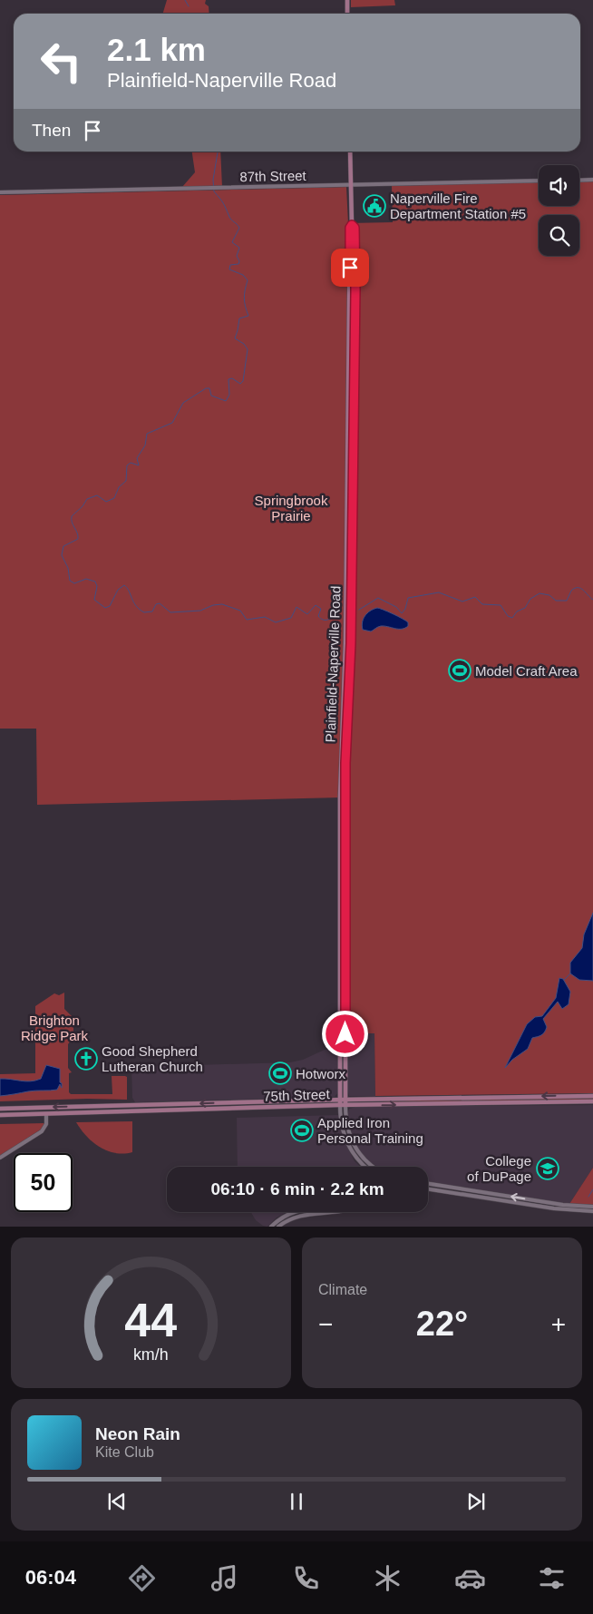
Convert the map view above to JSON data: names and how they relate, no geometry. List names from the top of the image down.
{
  "streets": {
    "main road": ["Plainfield-Naperville Road", "75th Street"],
    "street": ["87th Street"]
  },
  "crossings": [
    ["87th Street", "Plainfield-Naperville Road"],
    ["Plainfield-Naperville Road", "75th Street"]
  ],
  "parks": ["Springbrook Prairie", "Brighton Ridge Park"],
  "places": {
    "public building": ["Naperville Fire Department Station #5"],
    "sports": ["Model Craft Area", "Hotworx", "Applied Iron Personal Training"],
    "church": ["Good Shepherd Lutheran Church"],
    "school or university": ["College of DuPage"]
  },
  "page": {
    "turn": ["2.1 km", "Plainfield-Naperville Road"],
    "then": "Then",
    "limit": "50",
    "trip": "06:10 · 6 min · 2.2 km",
    "tile": "Climate",
    "heat": ["−", "22°", "+"],
    "song": ["Neon Rain", "Kite Club"],
    "tabs": "06:04",
    "gauge": ["44", "km/h"]
  }
}
